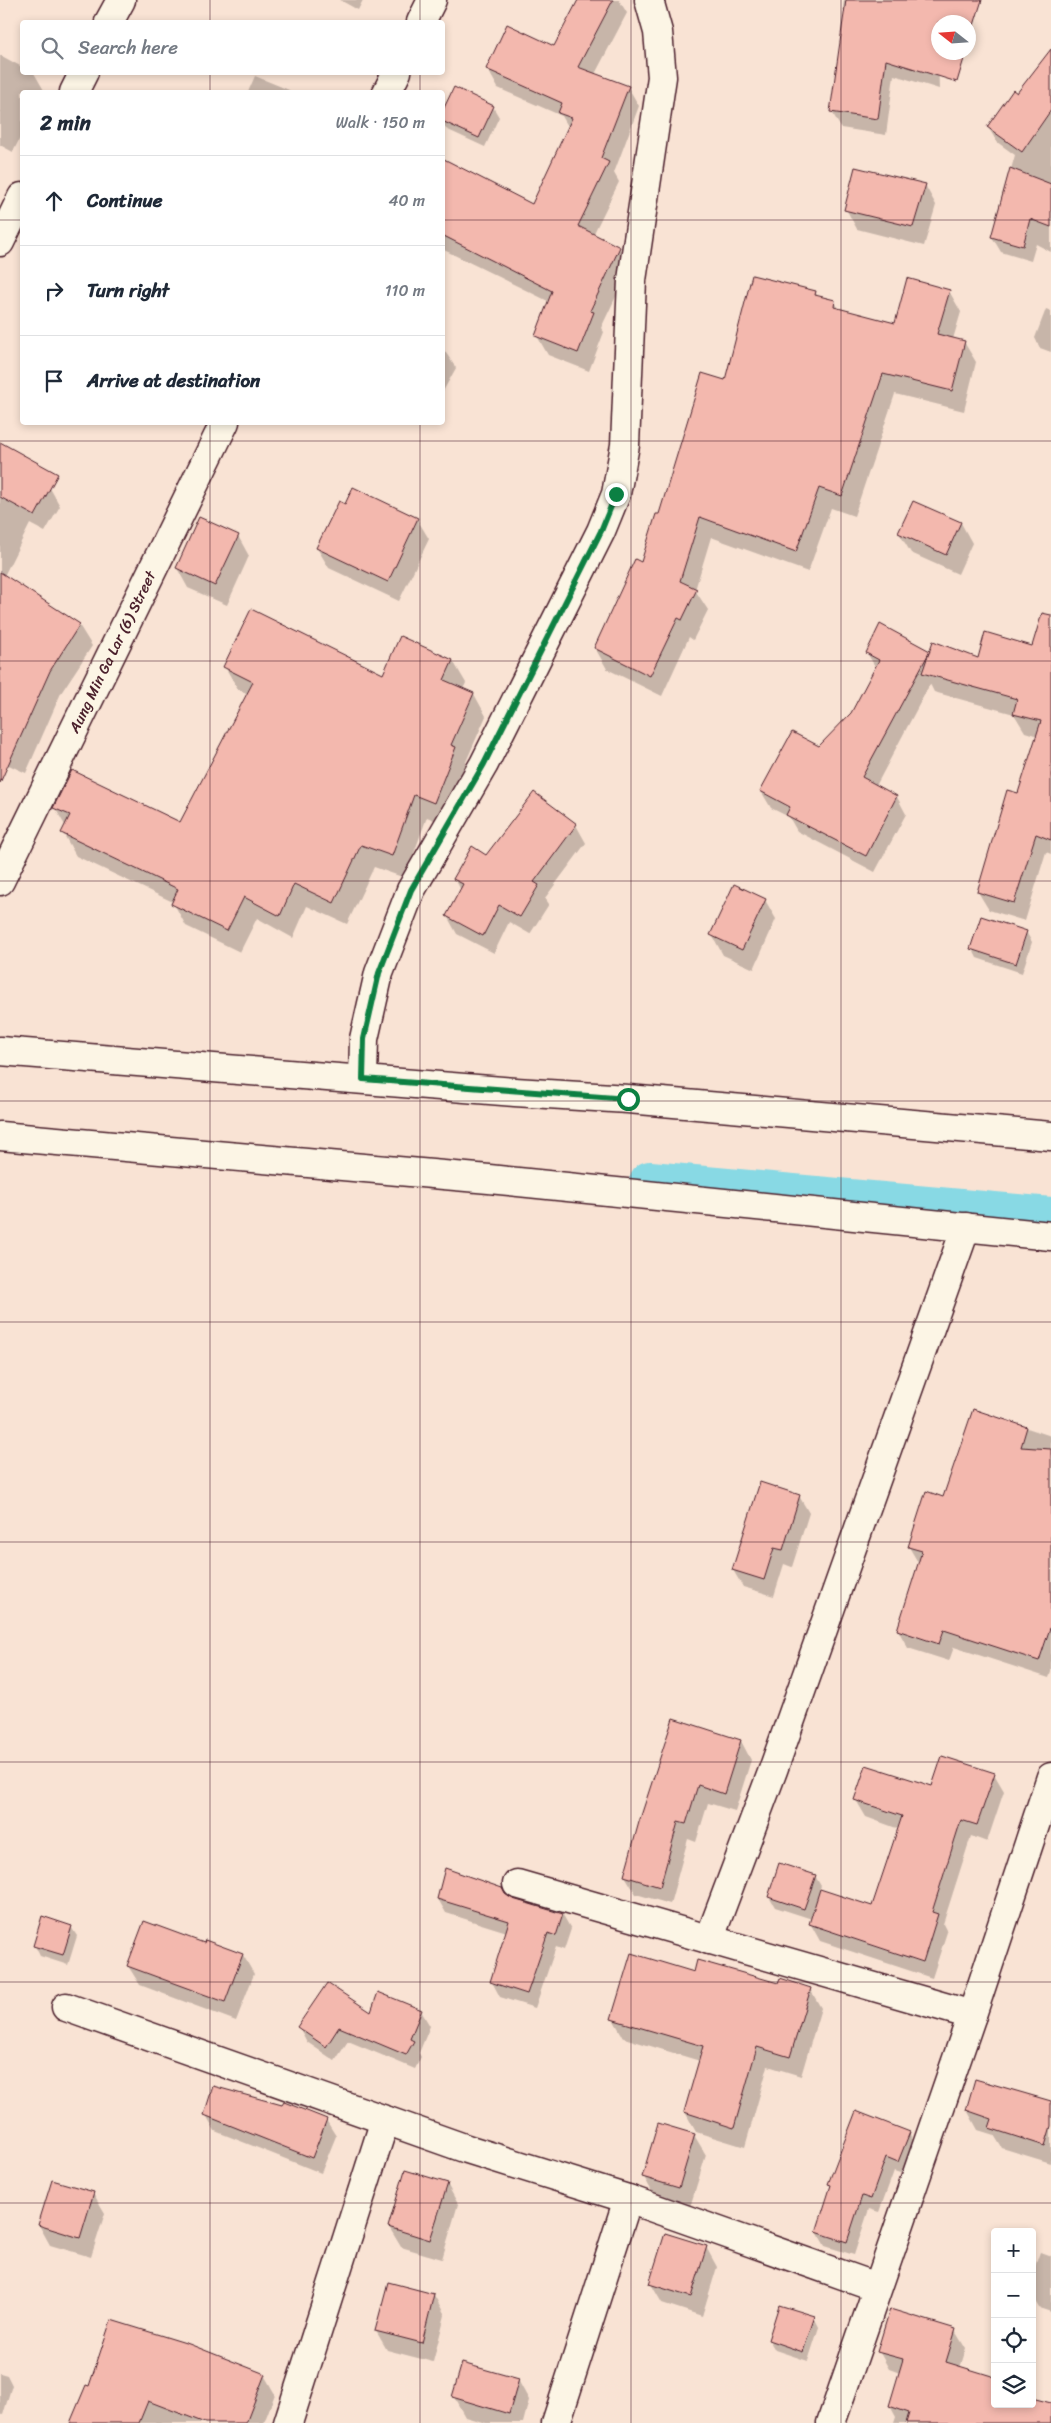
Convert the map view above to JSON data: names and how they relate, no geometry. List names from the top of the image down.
{
  "streets": {
    "street": ["Aung Min Ga Lar (6) Street"]
  },
  "north": "left",
  "page": {
    "search": "Search here",
    "heading": ["2 min", "Walk · 150 m"],
    "list": [
      ["Continue", "40 m"],
      ["Turn right", "110 m"],
      "Arrive at destination"
    ],
    "map_buttons": ["+", "−"]
  }
}
